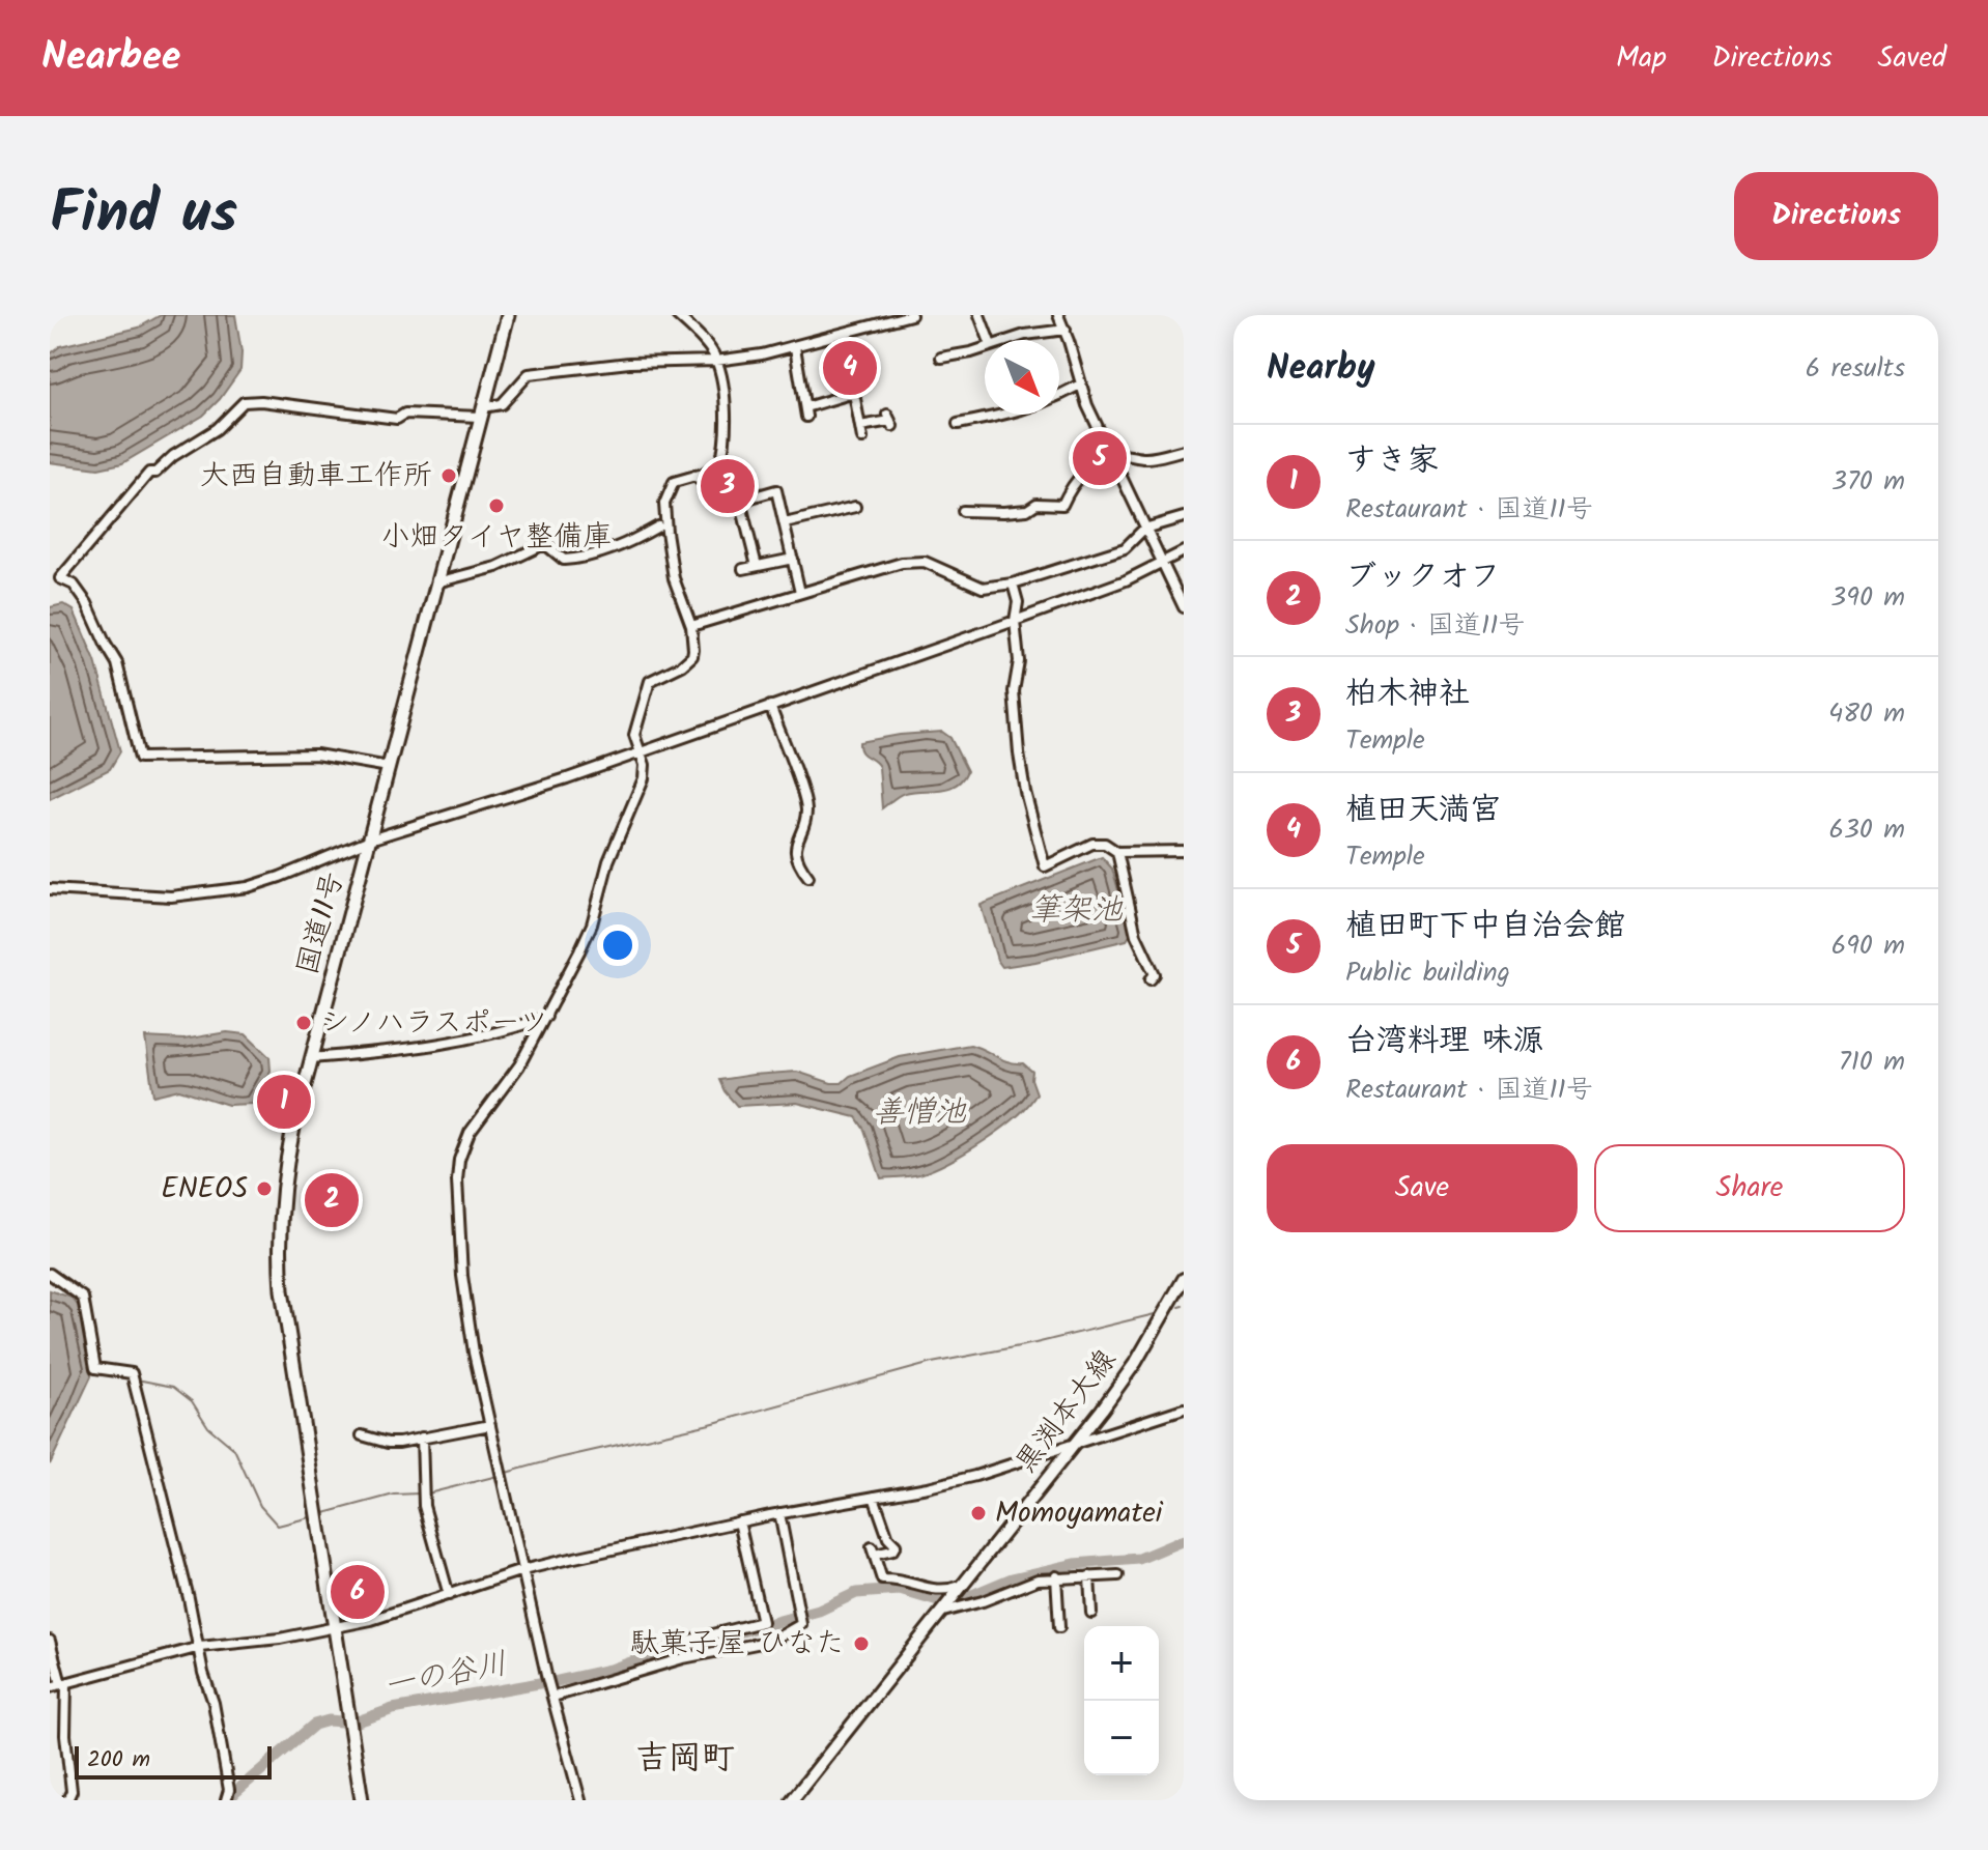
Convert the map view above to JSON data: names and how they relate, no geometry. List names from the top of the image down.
{
  "streets": {
    "highway": ["国道11号"],
    "main road": ["黒渕本大線"]
  },
  "districts": ["吉岡町"],
  "water": ["筆架池", "善憎池", "一の谷川"],
  "places": [
    "大西自動車工作所",
    "小畑タイヤ整備庫",
    "シノハラスポーツ",
    "ENEOS",
    "Momoyamatei",
    "駄菓子屋 ひなた"
  ],
  "scale_bar": "200 m",
  "north": "bottom right",
  "page": {
    "header": "Nearbee",
    "nav": ["Map", "Directions", "Saved"],
    "title": "Find us",
    "buttons": [
      "Directions",
      ["Save", "Share"]
    ],
    "heading": ["Nearby", "6 results"],
    "pins": [
      "4",
      "5",
      "3",
      "1",
      "2",
      "6"
    ],
    "list": [
      {
        "mark": "1",
        "name": "すき家",
        "note": "Restaurant · 国道11号",
        "value": "370 m"
      },
      {
        "mark": "2",
        "name": "ブックオフ",
        "note": "Shop · 国道11号",
        "value": "390 m"
      },
      {
        "mark": "3",
        "name": "柏木神社",
        "note": "Temple",
        "value": "480 m"
      },
      {
        "mark": "4",
        "name": "植田天満宮",
        "note": "Temple",
        "value": "630 m"
      },
      {
        "mark": "5",
        "name": "植田町下中自治会館",
        "note": "Public building",
        "value": "690 m"
      },
      {
        "mark": "6",
        "name": "台湾料理 味源",
        "note": "Restaurant · 国道11号",
        "value": "710 m"
      }
    ],
    "map_buttons": ["+", "−"],
    "scale": "200 m"
  }
}
